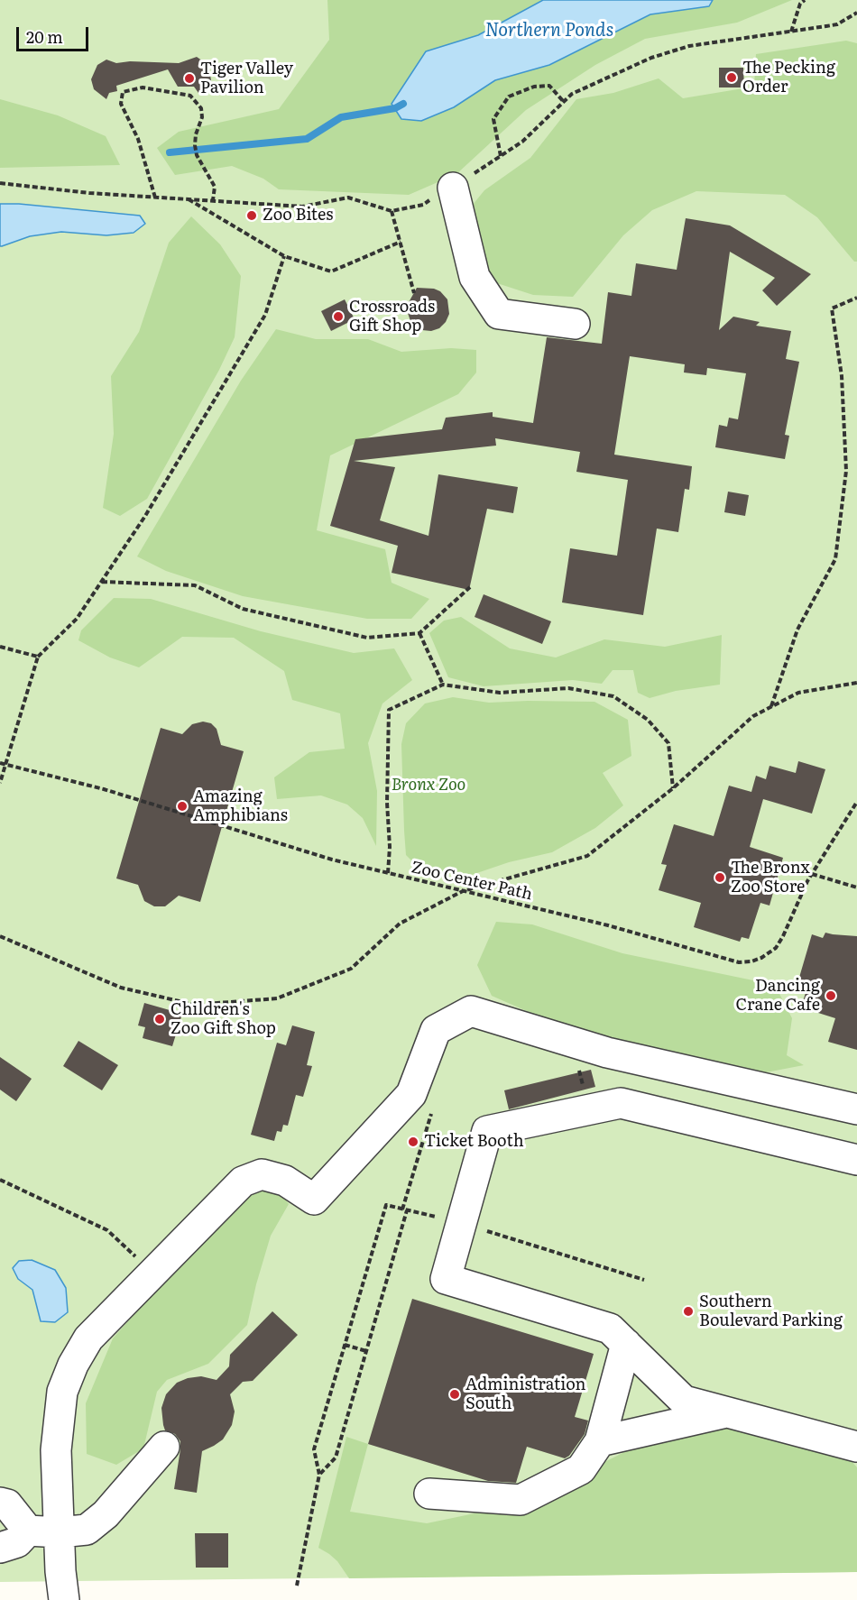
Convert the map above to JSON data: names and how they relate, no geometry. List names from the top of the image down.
{
  "streets": {
    "path": ["Zoo Center Path"]
  },
  "water": ["Northern Ponds"],
  "parks": ["Bronx Zoo"],
  "places": [
    "The Pecking Order",
    "Tiger Valley Pavilion",
    "Zoo Bites",
    "Crossroads Gift Shop",
    "Amazing Amphibians",
    "The Bronx Zoo Store",
    "Dancing Crane Cafe",
    "Children's Zoo Gift Shop",
    "Ticket Booth",
    "Southern Boulevard Parking",
    "Administration South"
  ],
  "scale_bar": "20 m"
}
